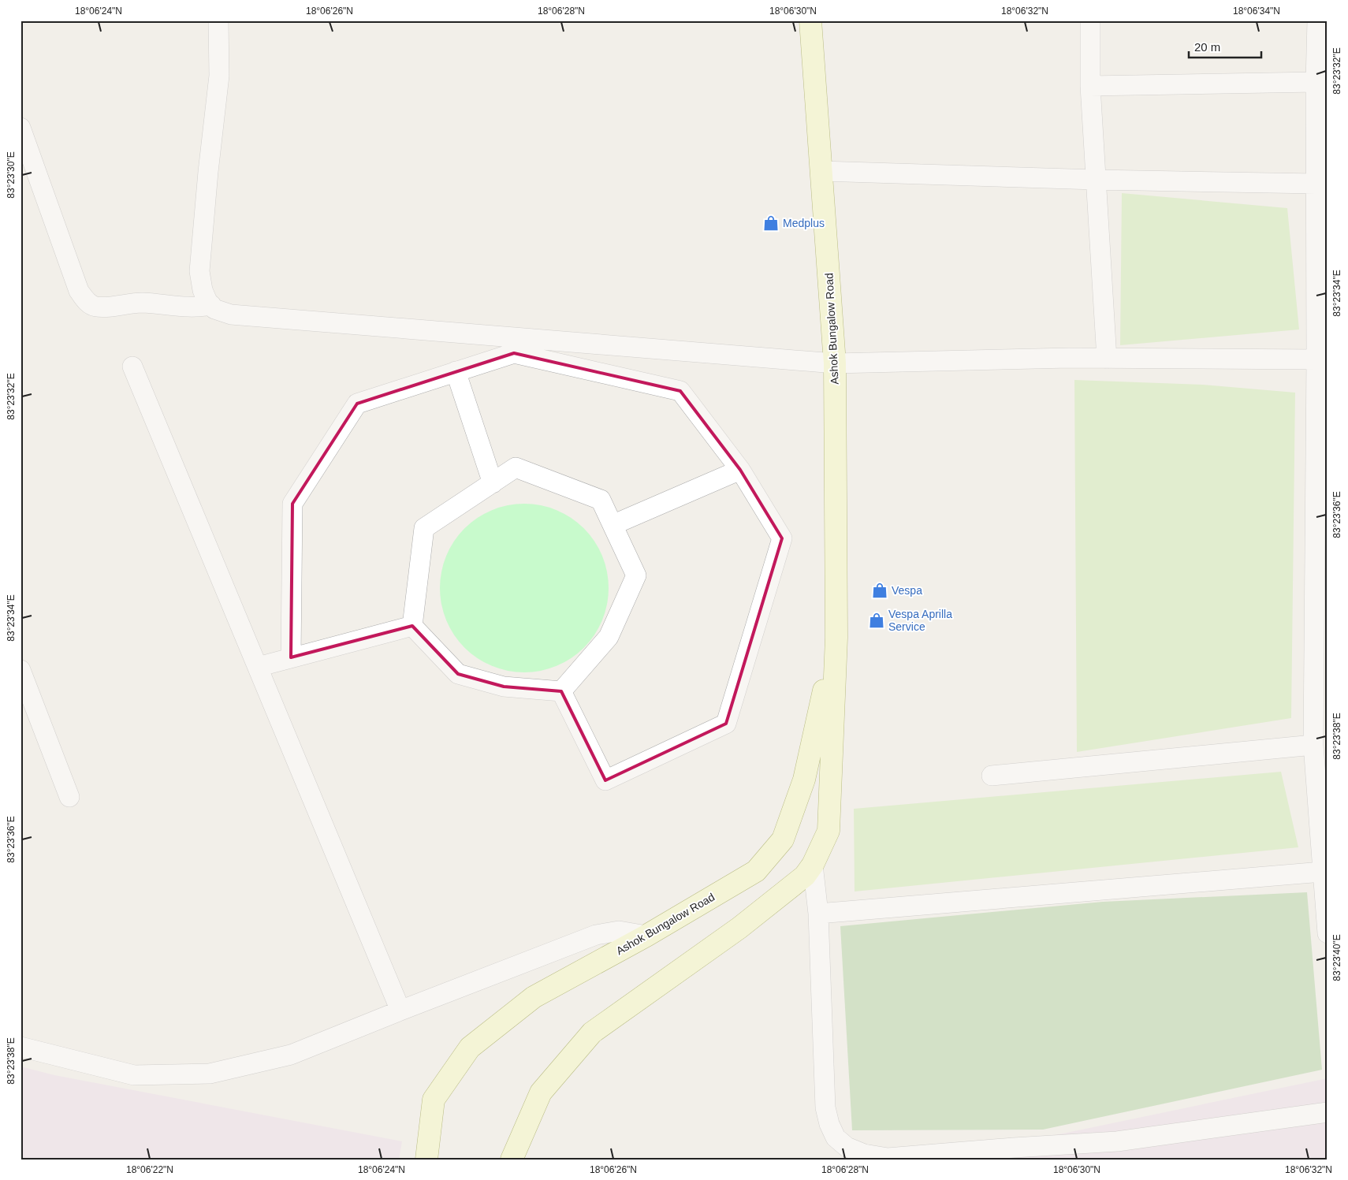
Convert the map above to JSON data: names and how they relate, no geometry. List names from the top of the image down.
{
  "streets": {
    "street": ["Ashok Bungalow Road"]
  },
  "places": {
    "shop": ["Medplus", "Vespa", "Vespa Aprilla Service"]
  },
  "scale_bar": "20 m",
  "coordinates": [
    "18°06'24\"N",
    "18°06'26\"N",
    "18°06'28\"N",
    "18°06'30\"N",
    "18°06'32\"N",
    "18°06'34\"N",
    "83°23'32\"E",
    "83°23'30\"E",
    "83°23'34\"E",
    "83°23'36\"E",
    "83°23'38\"E",
    "83°23'40\"E",
    "18°06'22\"N"
  ]
}
